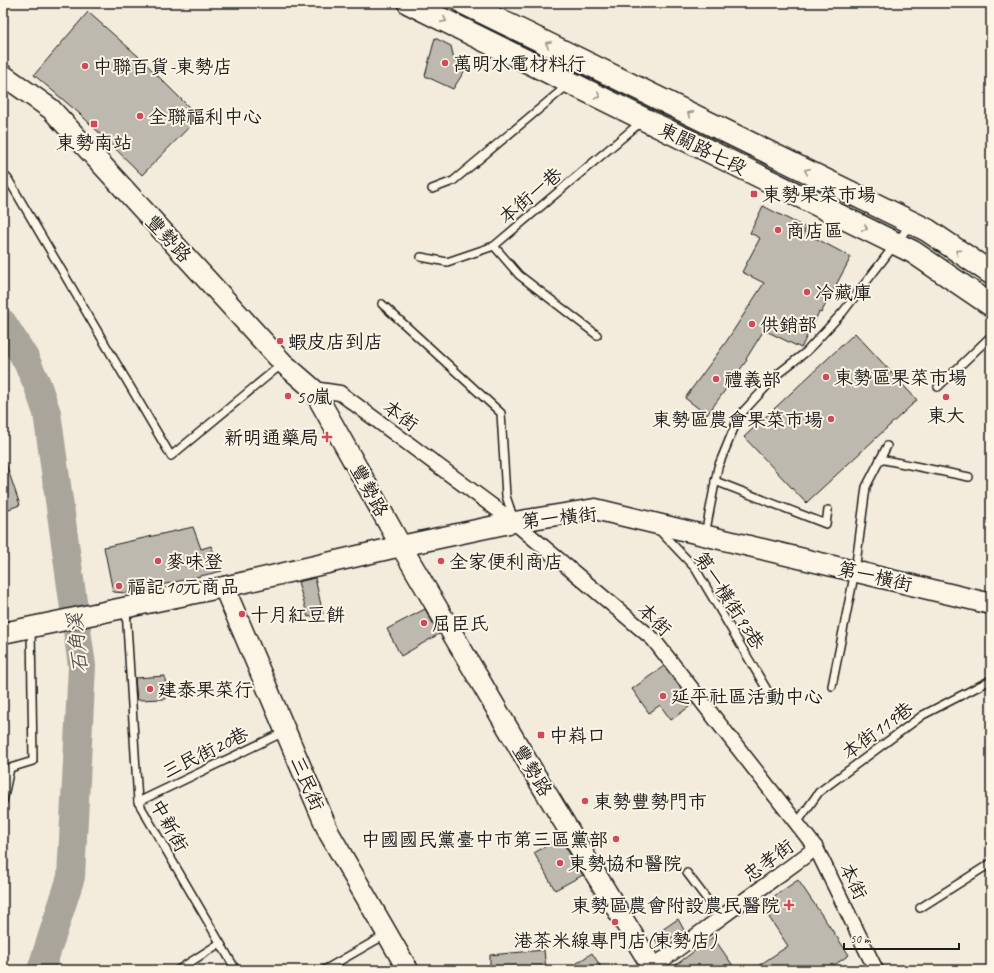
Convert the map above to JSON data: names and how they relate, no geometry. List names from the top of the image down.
{
  "streets": {
    "main road": ["東關路七段"],
    "street": [
      "豐勢路",
      "本街",
      "第一橫街",
      "三民街",
      "忠孝街"
    ],
    "lane": [
      "本街一巷",
      "第一橫街93巷",
      "本街119巷",
      "三民街20巷",
      "中新街"
    ]
  },
  "crossings": [
    ["東關路七段", "本街一巷"],
    ["豐勢路", "本街"],
    ["豐勢路", "第一橫街"],
    ["豐勢路", "忠孝街"],
    ["本街", "第一橫街"],
    ["本街", "本街119巷"],
    ["本街", "忠孝街"],
    ["第一橫街", "第一橫街93巷"],
    ["第一橫街", "三民街"],
    ["第一橫街", "中新街"],
    ["三民街20巷", "三民街"],
    ["三民街20巷", "中新街"]
  ],
  "water": ["石角溪"],
  "places": {
    "other": [
      "萬明水電材料行",
      "中聯百貨-東勢店",
      "全聯福利中心",
      "商店區",
      "冷藏庫",
      "供銷部",
      "蝦皮店到店",
      "東勢區果菜市場",
      "禮義部",
      "50嵐",
      "東大",
      "東勢區農會果菜市場",
      "麥味登",
      "全家便利商店",
      "福記10元商品",
      "十月紅豆餅",
      "屈臣氏",
      "建泰果菜行",
      "延平社區活動中心",
      "東勢豐勢門市",
      "中國國民黨臺中市第三區黨部",
      "東勢協和醫院",
      "港茶米線專門店(東勢店)"
    ],
    "transit": ["東勢南站", "東勢果菜市場", "中嵙口"],
    "health": ["新明通藥局", "東勢區農會附設農民醫院"]
  },
  "scale_bar": "50 m"
}
